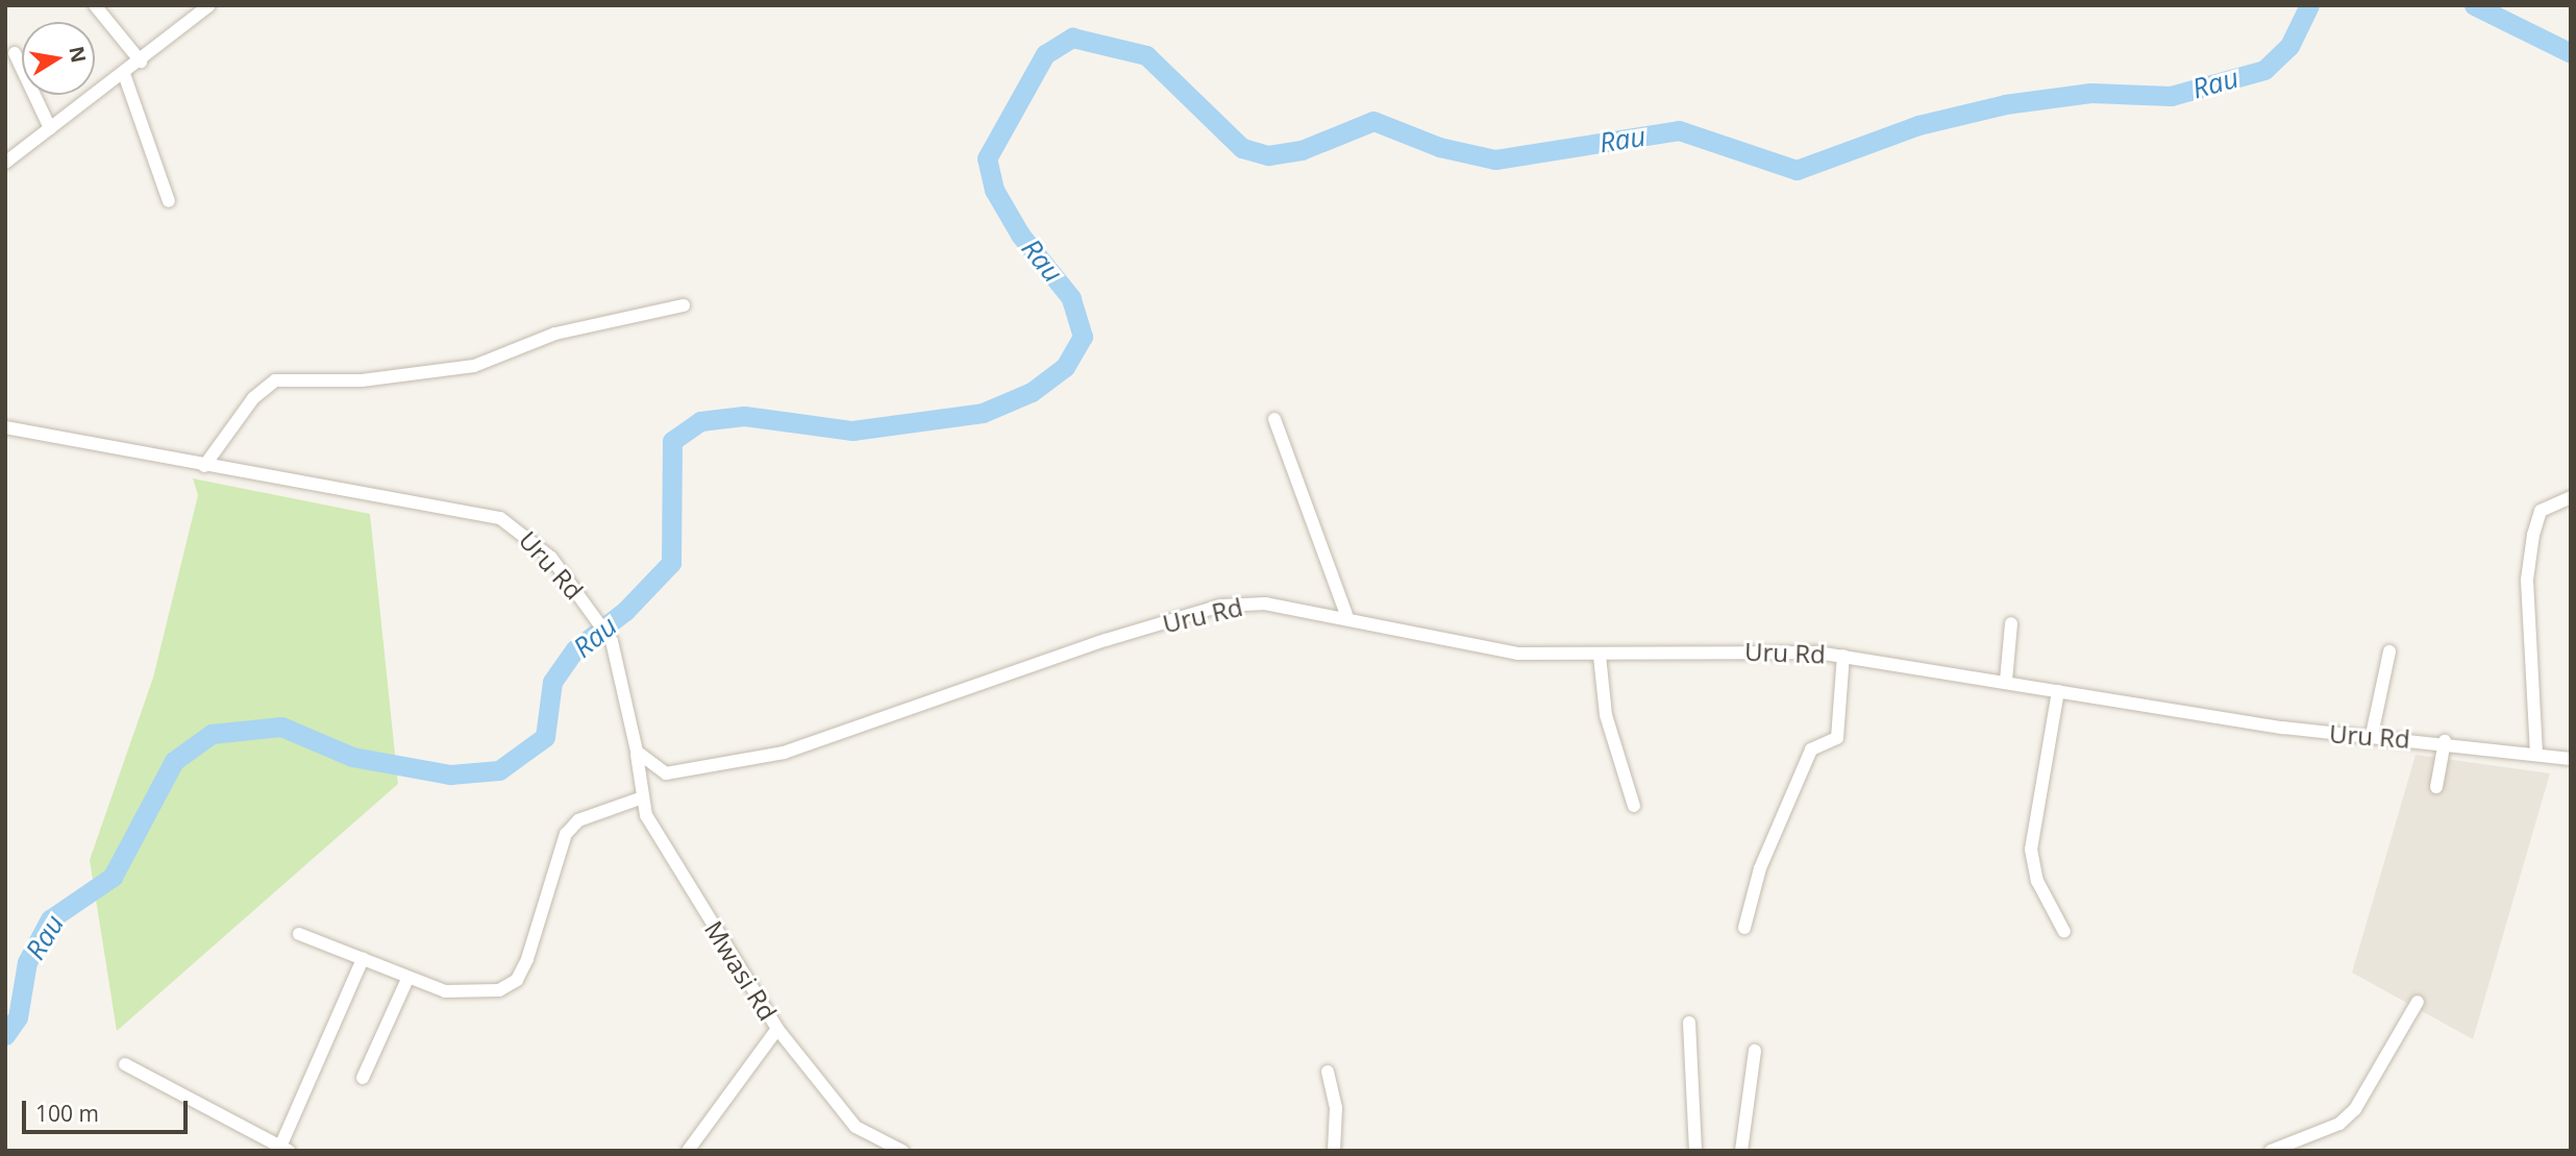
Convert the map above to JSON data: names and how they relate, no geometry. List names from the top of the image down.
{
  "streets": {
    "street": ["Uru Rd", "Mwasi Rd"]
  },
  "crossings": [
    ["Uru Rd", "Mwasi Rd"]
  ],
  "water": ["Rau"],
  "scale_bar": "100 m",
  "north": "right"
}
